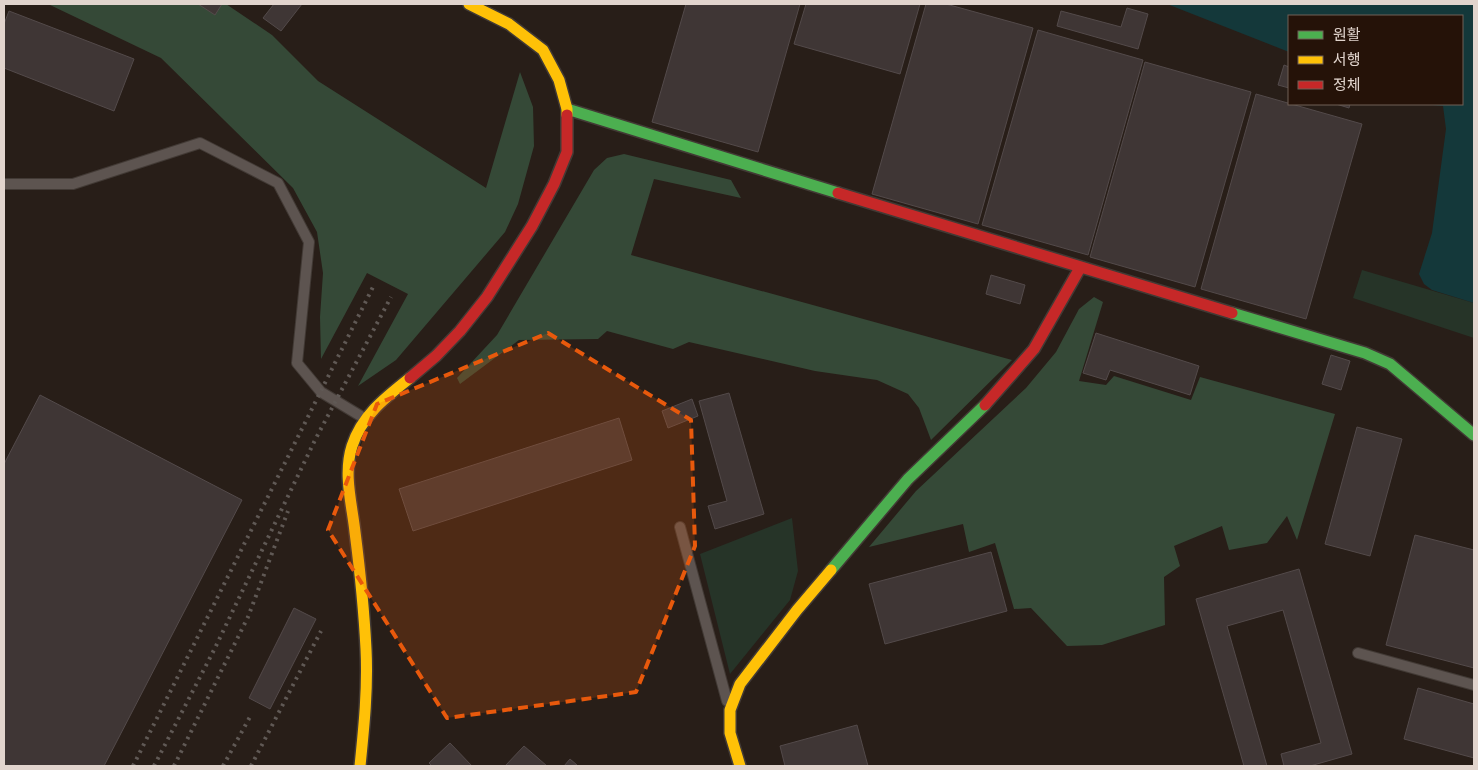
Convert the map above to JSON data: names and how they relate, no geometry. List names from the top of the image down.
{
  "legend": ["원활", "서행", "정체"]
}
